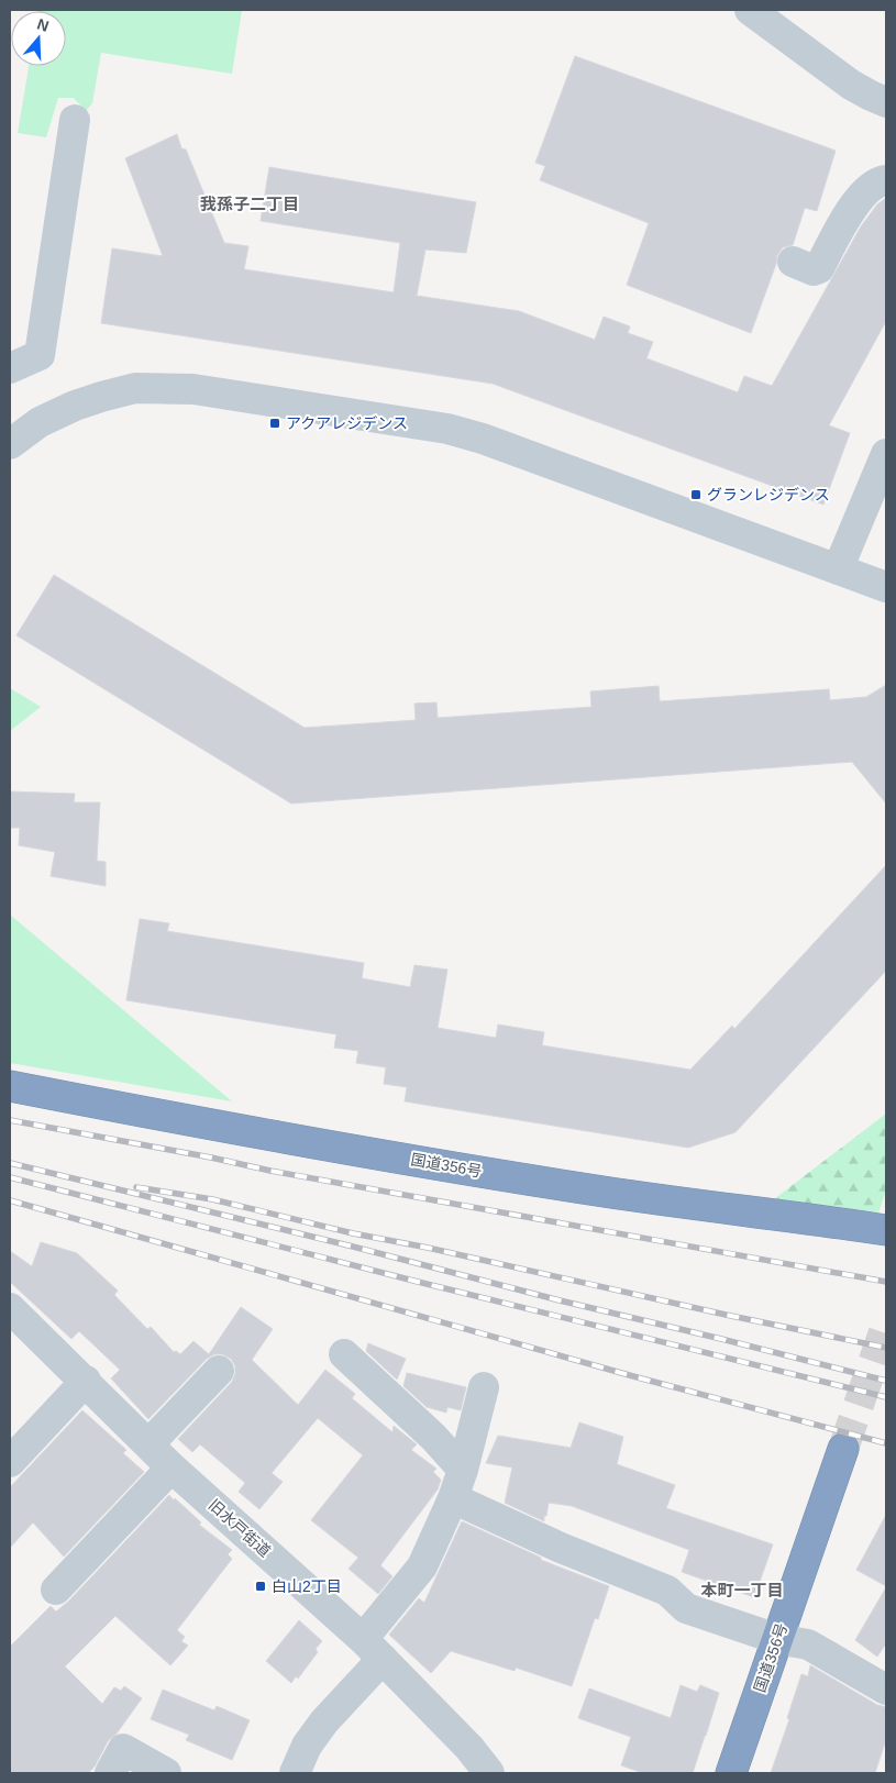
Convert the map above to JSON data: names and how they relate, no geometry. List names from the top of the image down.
{
  "streets": {
    "highway": ["国道356号"],
    "street": ["旧水戸街道"]
  },
  "districts": ["我孫子二丁目", "本町一丁目"],
  "places": {
    "transit": ["アクアレジデンス", "グランレジデンス", "白山2丁目"]
  },
  "north": "top"
}
